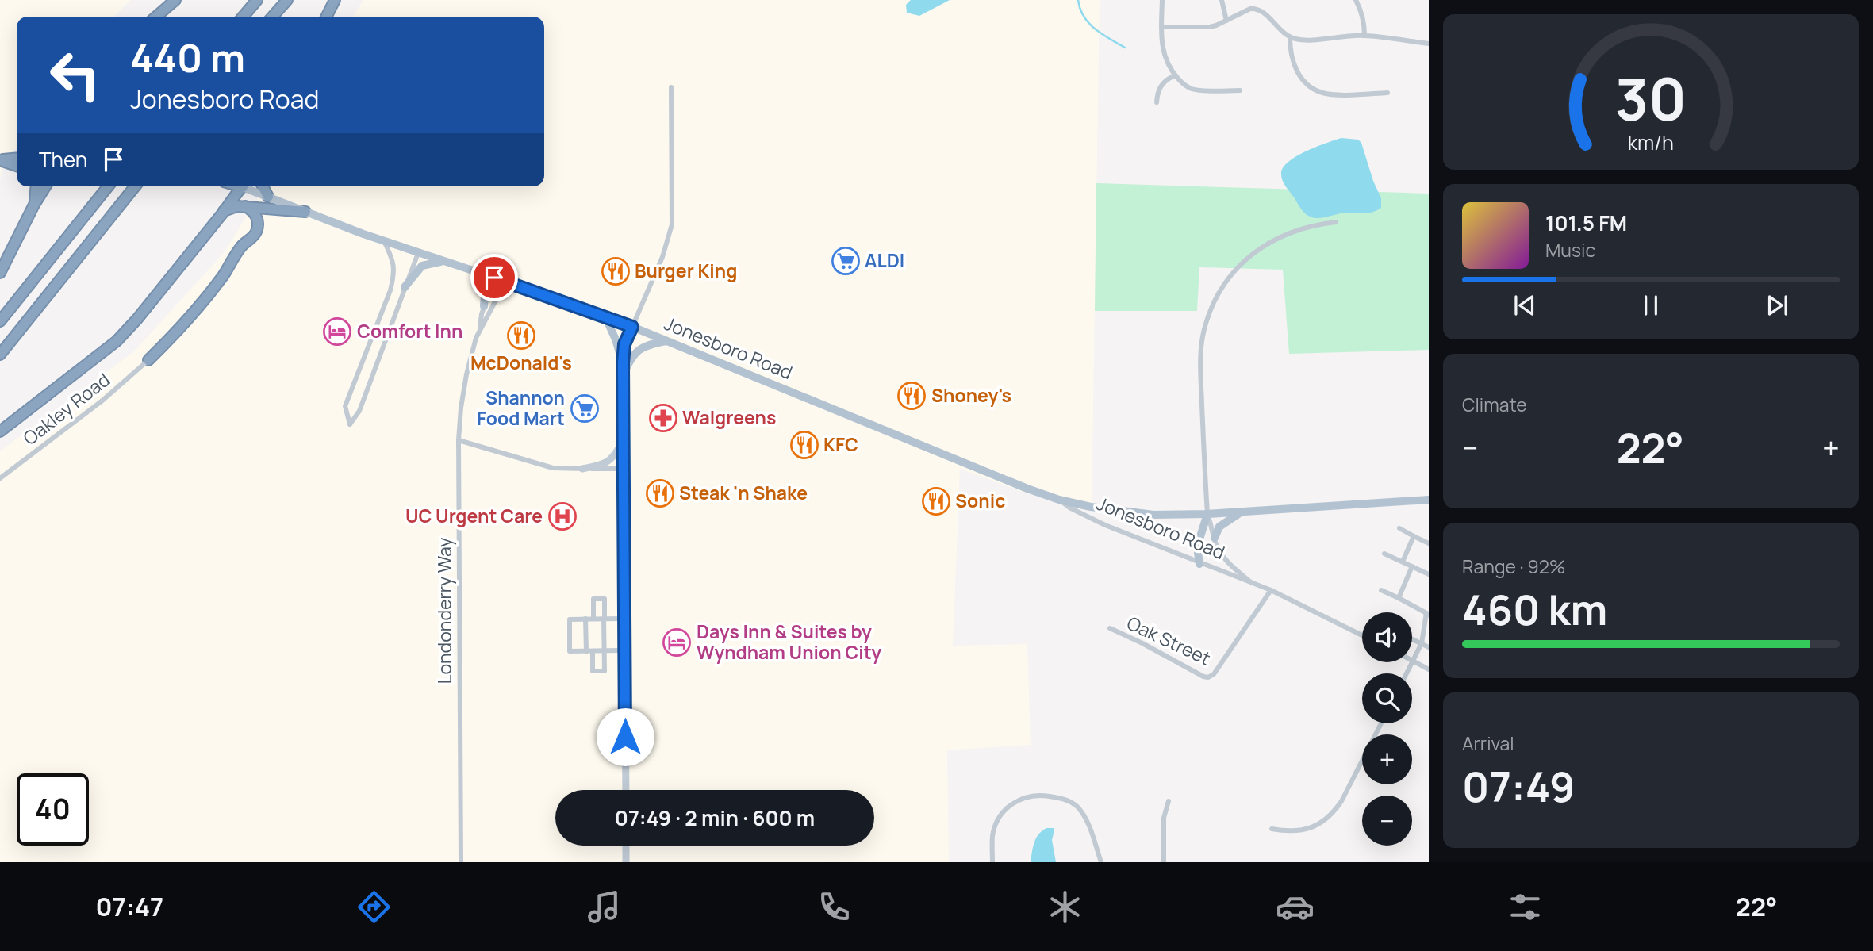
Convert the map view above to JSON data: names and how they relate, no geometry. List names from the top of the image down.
{
  "streets": {
    "main road": ["Jonesboro Road"],
    "street": ["Oakley Road", "Londonderry Way", "Oak Street"]
  },
  "crossings": [
    ["Jonesboro Road", "Londonderry Way"],
    ["Jonesboro Road", "Oak Street"]
  ],
  "places": {
    "supermarket": ["ALDI", "Shannon Food Mart"],
    "restaurant": [
      "Burger King",
      "McDonald's",
      "Shoney's",
      "KFC",
      "Steak 'n Shake",
      "Sonic"
    ],
    "hotel": ["Comfort Inn", "Days Inn & Suites by Wyndham Union City"],
    "pharmacy": ["Walgreens"],
    "hospital": ["UC Urgent Care"]
  },
  "page": {
    "turn": ["440 m", "Jonesboro Road"],
    "then": "Then",
    "song": ["101.5 FM", "Music"],
    "tile": [
      "Climate",
      ["Range · 92%", "460 km"],
      ["Arrival", "07:49"]
    ],
    "heat": ["−", "22°", "+"],
    "map_buttons": ["+", "−"],
    "limit": "40",
    "trip": "07:49 · 2 min · 600 m",
    "tabs": ["07:47", "22°"],
    "gauge": ["30", "km/h"]
  }
}
